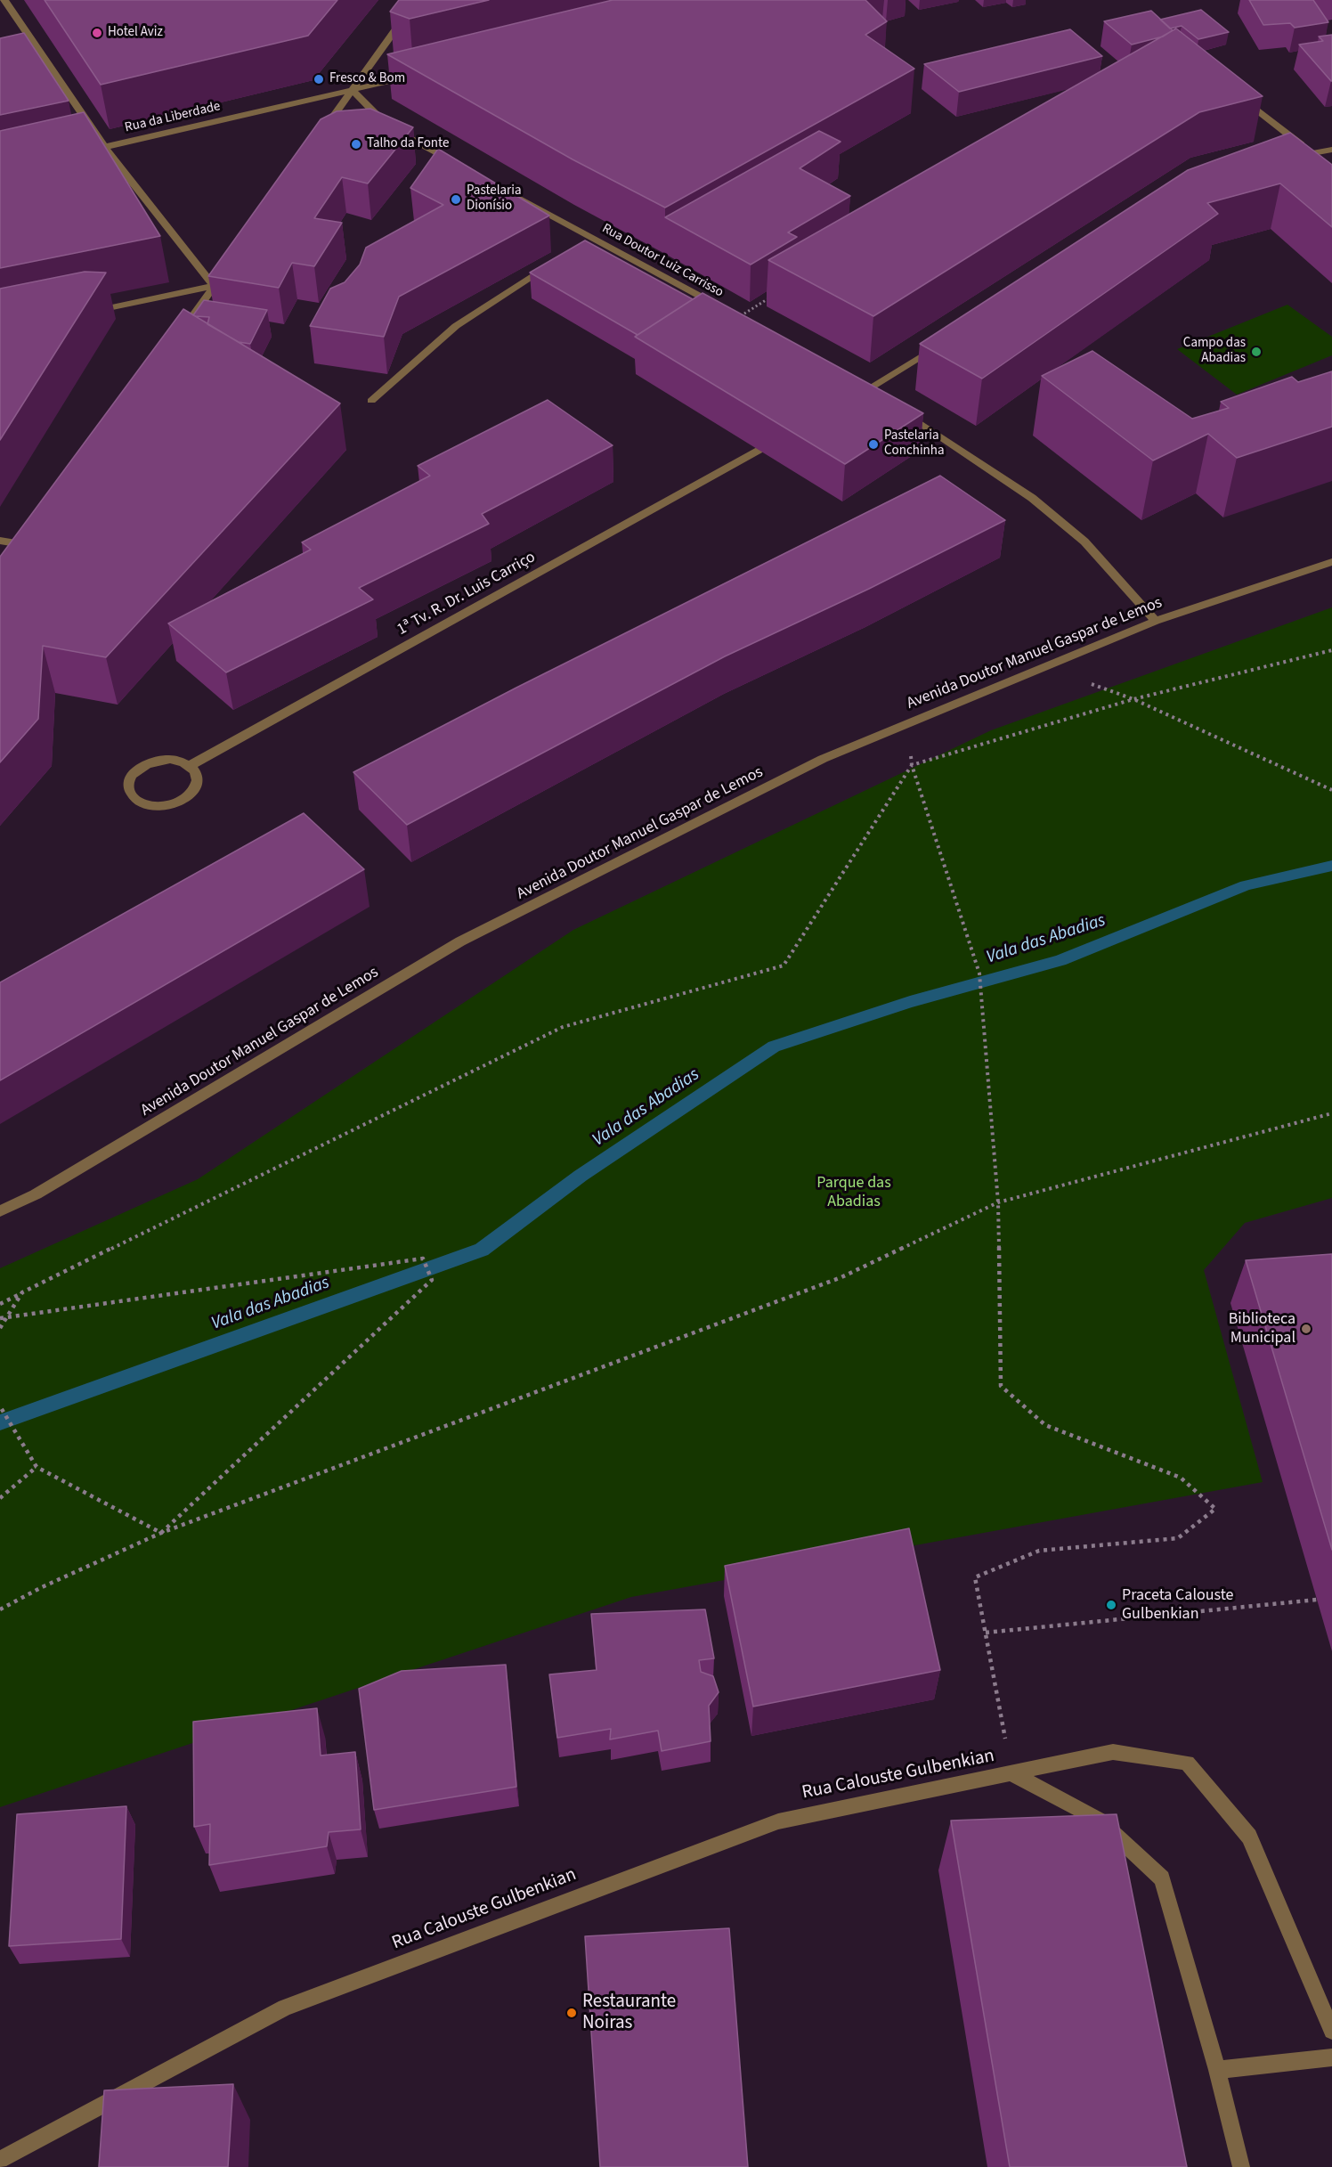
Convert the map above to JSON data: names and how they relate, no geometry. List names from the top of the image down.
{
  "streets": {
    "street": [
      "Rua da Liberdade",
      "Rua Doutor Luiz Carrisso",
      "1ª Tv. R. Dr. Luis Carriço",
      "Avenida Doutor Manuel Gaspar de Lemos",
      "Rua Calouste Gulbenkian"
    ]
  },
  "water": ["Vala das Abadias"],
  "parks": ["Parque das Abadias"],
  "places": [
    "Hotel Aviz",
    "Fresco & Bom",
    "Talho da Fonte",
    "Pastelaria Dionísio",
    "Campo das Abadias",
    "Pastelaria Conchinha",
    "Biblioteca Municipal",
    "Praceta Calouste Gulbenkian",
    "Restaurante Noiras"
  ]
}
